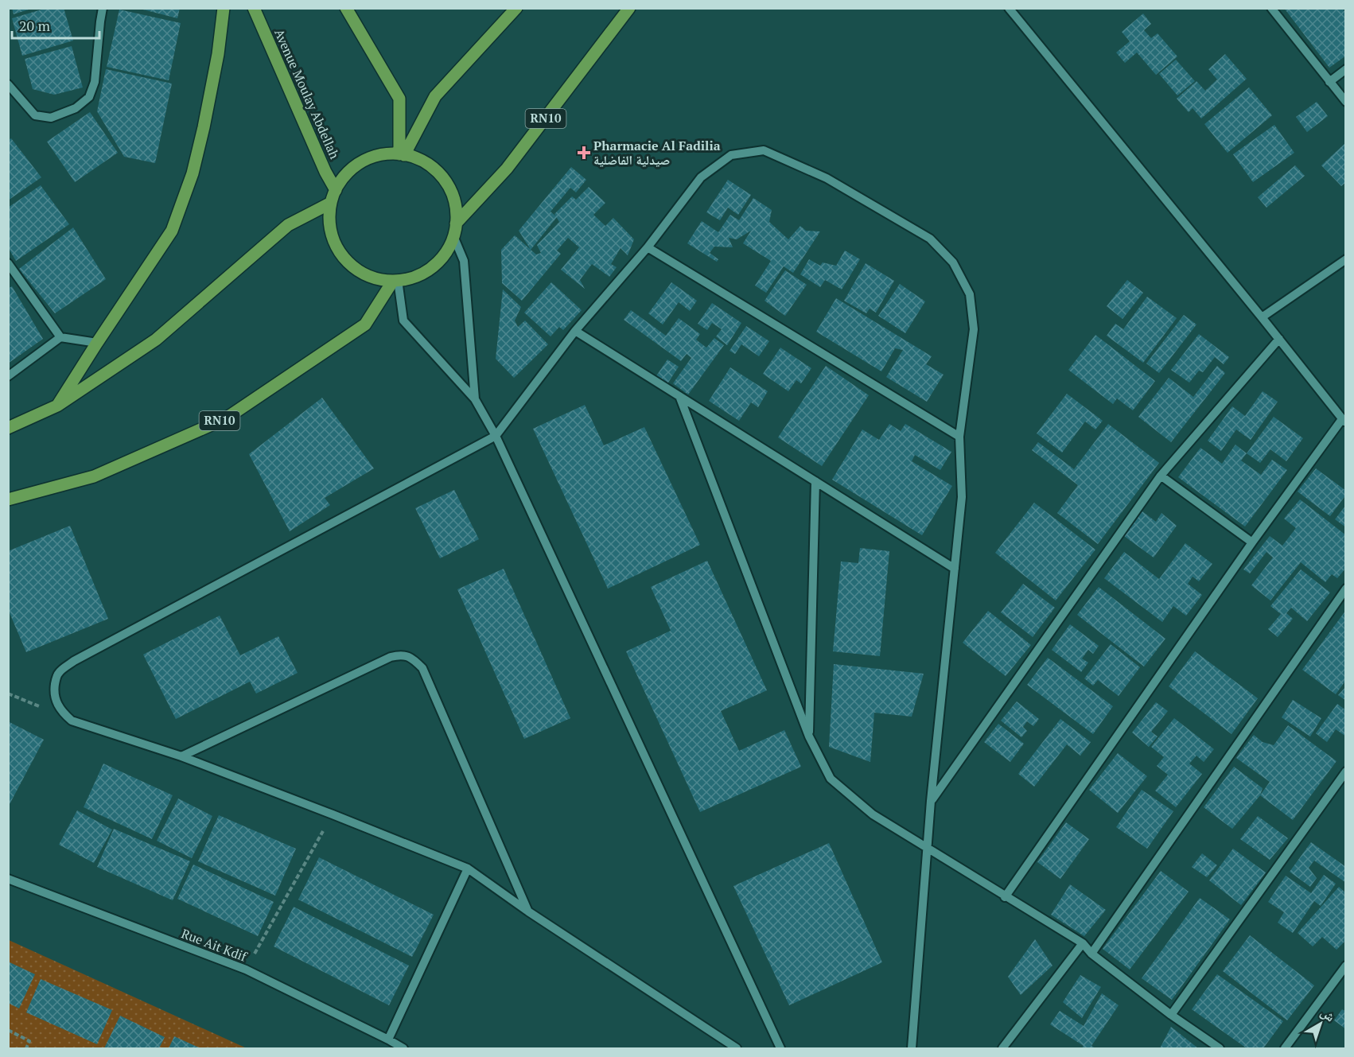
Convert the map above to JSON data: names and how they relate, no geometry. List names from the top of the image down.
{
  "streets": {
    "main road": ["Avenue Moulay Abdellah", "RN10"],
    "street": ["Rue Ait Kdif"]
  },
  "crossings": [
    ["Avenue Moulay Abdellah", "RN10"]
  ],
  "places": {
    "health": ["Pharmacie Al Fadilia صيدلية الفاضلية"]
  },
  "scale_bar": "20 m",
  "north": "top right"
}
